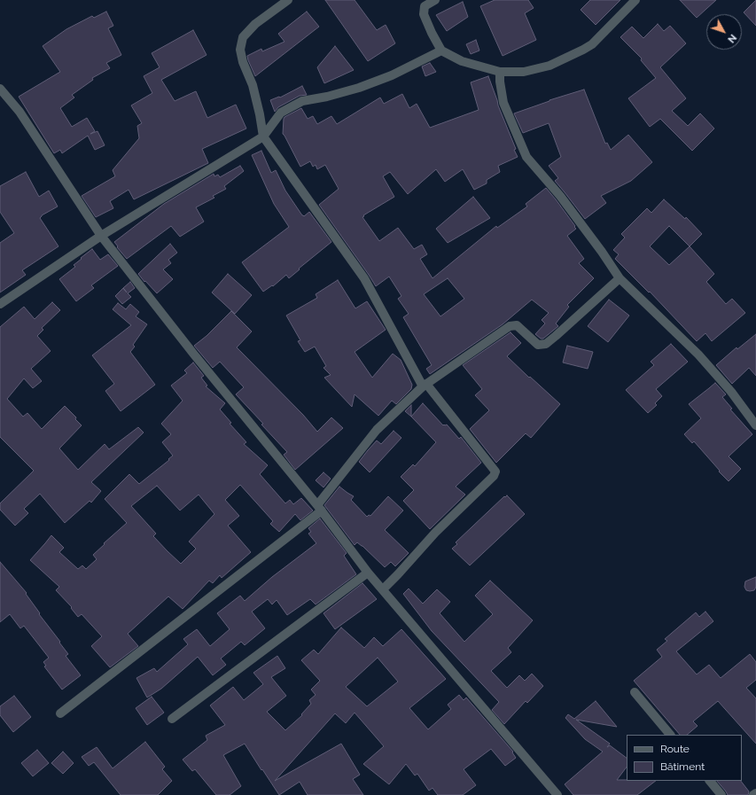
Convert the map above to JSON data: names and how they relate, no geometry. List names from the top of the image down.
{
  "legend": ["Route", "Bâtiment"],
  "north": "bottom right"
}
